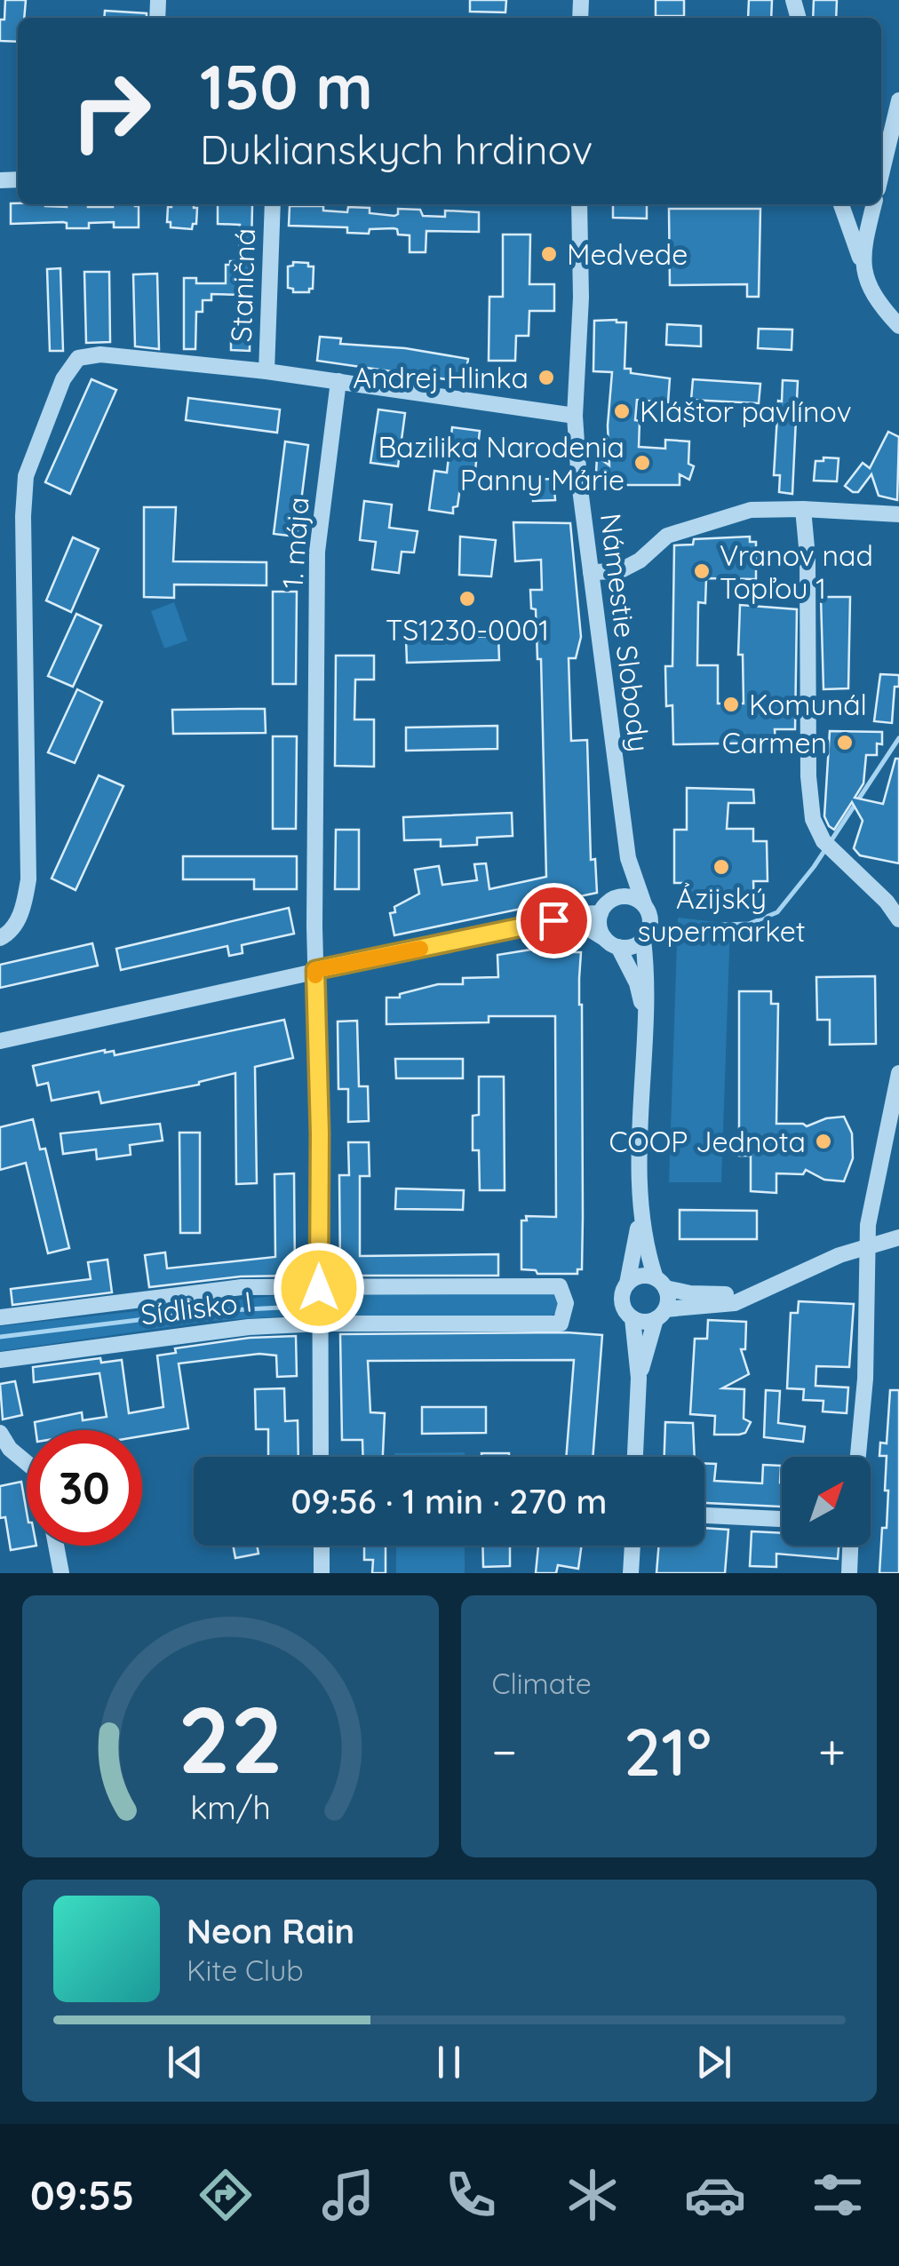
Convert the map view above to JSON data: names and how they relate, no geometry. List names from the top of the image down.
{
  "streets": {
    "street": [
      "Staničná",
      "1. mája",
      "Námestie Slobody",
      "Sídlisko I"
    ]
  },
  "places": [
    "Medvede",
    "Andrej Hlinka",
    "Kláštor pavlínov",
    "Bazilika Narodenia Panny Márie",
    "Vranov nad Topľou 1",
    "TS1230-0001",
    "Komunál",
    "Carmen",
    "Ázijský supermarket",
    "COOP Jednota"
  ],
  "north": "top right",
  "page": {
    "turn": ["150 m", "Duklianskych hrdinov"],
    "limit": "30",
    "trip": "09:56 · 1 min · 270 m",
    "tile": "Climate",
    "heat": ["−", "21°", "+"],
    "song": ["Neon Rain", "Kite Club"],
    "tabs": "09:55",
    "gauge": ["22", "km/h"]
  }
}
